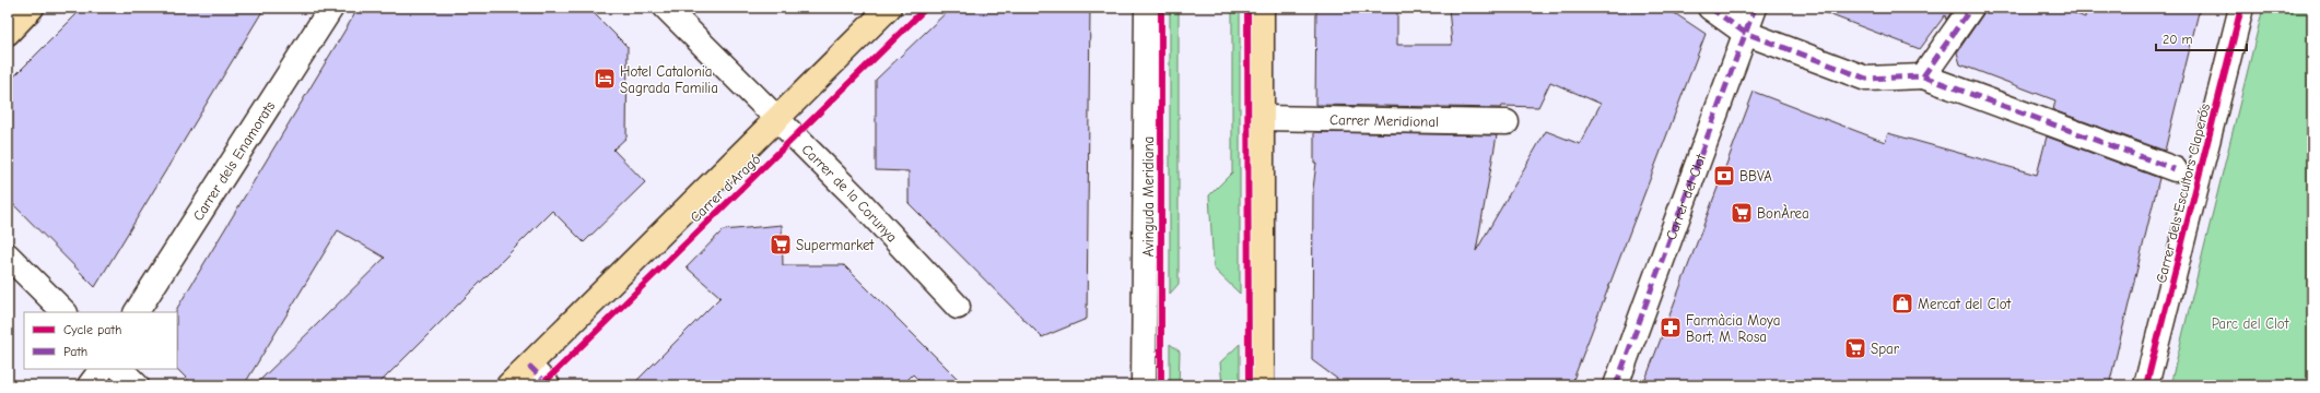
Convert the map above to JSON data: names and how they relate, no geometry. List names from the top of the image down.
{
  "streets": {
    "main road": ["Carrer d'Aragó"],
    "street": [
      "Carrer Meridional",
      "Carrer dels Enamorats",
      "Carrer de la Corunya",
      "Carrer dels Escultors Claperós",
      "Avinguda Meridiana",
      "Carrer del Clot"
    ]
  },
  "crossings": [
    ["Carrer d'Aragó", "Carrer de la Corunya"]
  ],
  "parks": ["Parc del Clot"],
  "places": {
    "hotel": ["Hotel Catalonia Sagrada Familia"],
    "bank": ["BBVA"],
    "supermarket": ["BonÀrea", "Supermarket", "Spar"],
    "shop": ["Mercat del Clot"],
    "pharmacy": ["Farmàcia Moya Bort, M. Rosa"]
  },
  "legend": ["Cycle path", "Path"],
  "scale_bar": "20 m"
}
